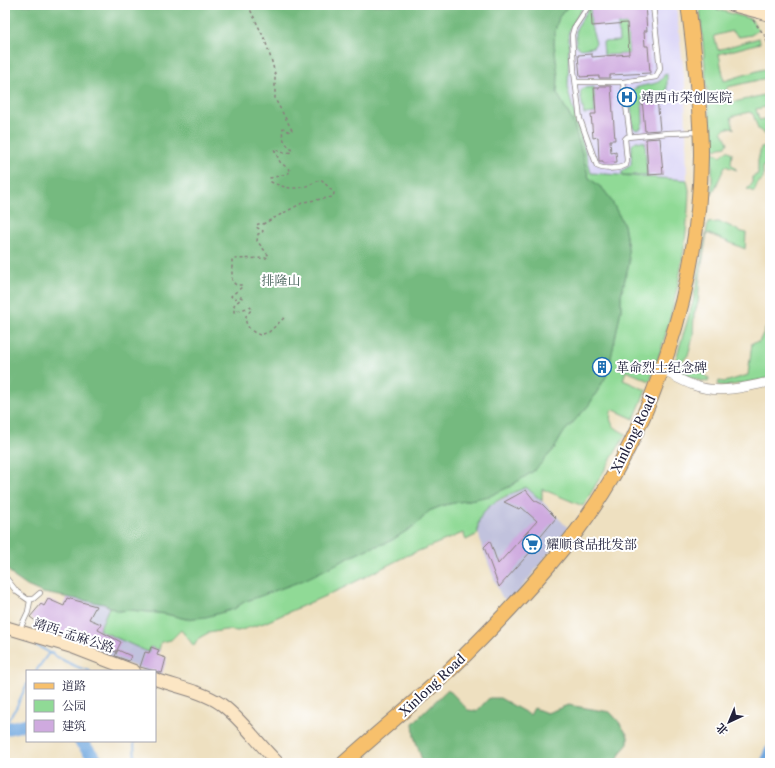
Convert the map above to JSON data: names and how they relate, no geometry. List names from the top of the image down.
{
  "streets": {
    "main road": ["Xinlong Road", "靖西-孟麻公路"]
  },
  "parks": ["排隆山"],
  "places": {
    "hospital": ["靖西市荣创医院"],
    "building": ["革命烈士纪念碑"],
    "supermarket": ["耀顺食品批发部"]
  },
  "legend": ["道路", "公园", "建筑"],
  "north": "bottom left"
}
